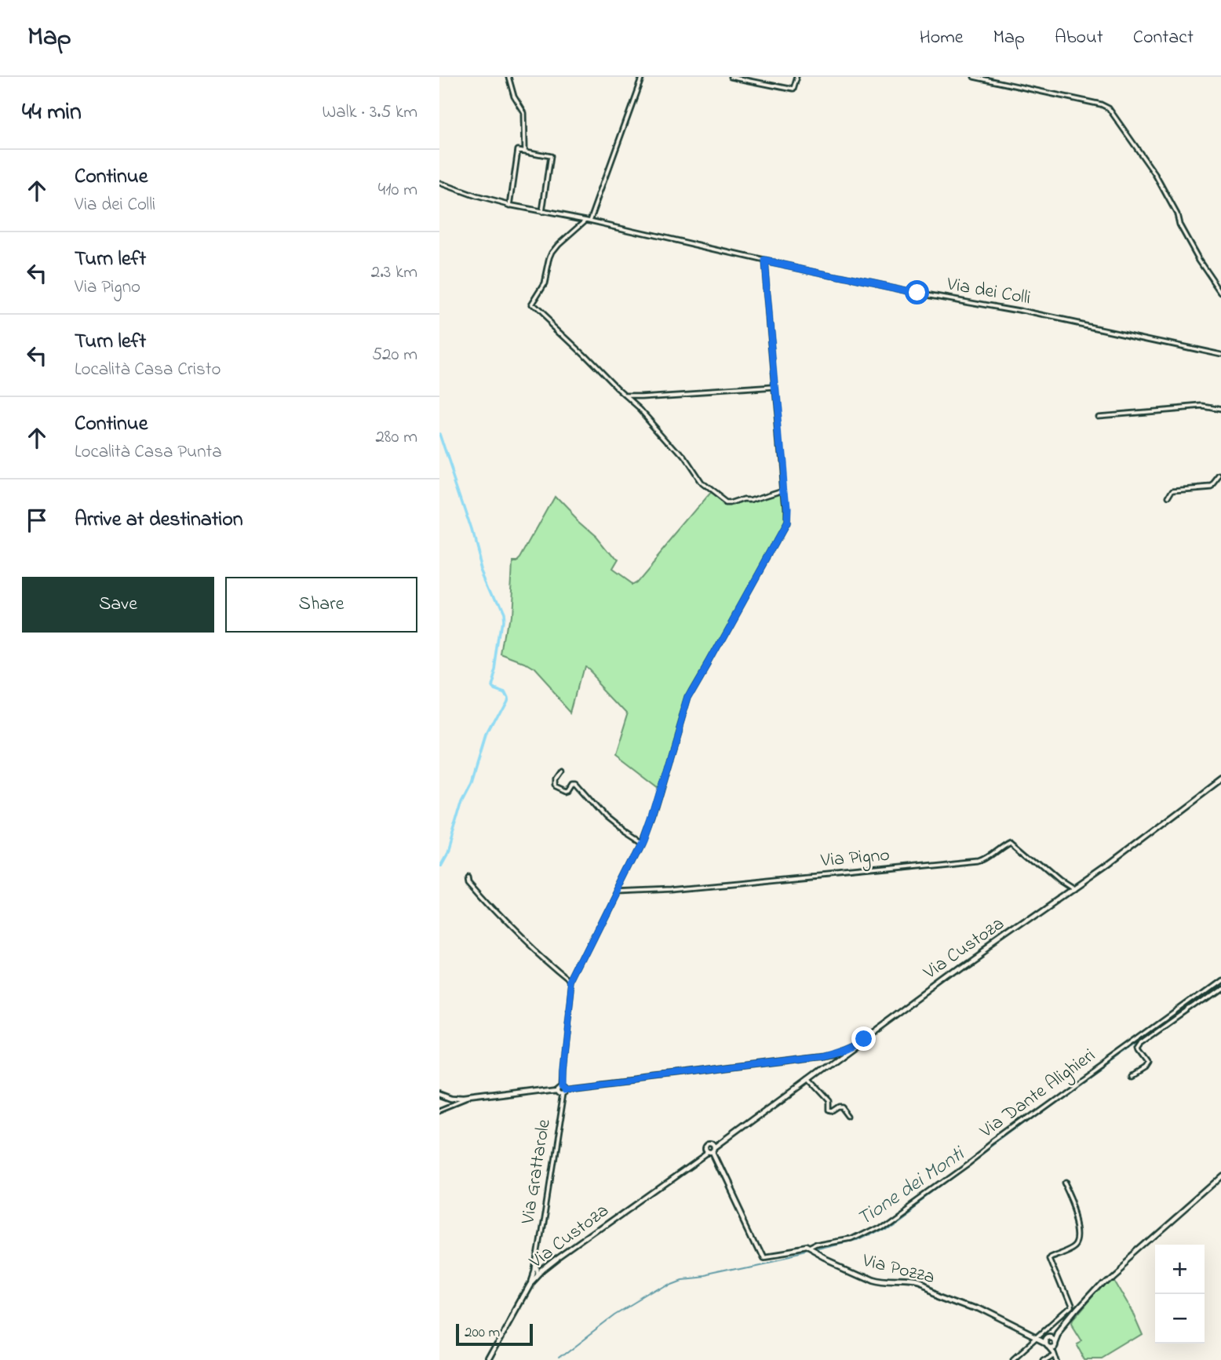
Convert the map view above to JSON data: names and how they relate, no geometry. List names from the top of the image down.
{
  "streets": {
    "street": [
      "Via dei Colli",
      "Via Pigno",
      "Via Custoza",
      "Via Dante Alighieri",
      "Via Grattarole",
      "Via Pozza"
    ]
  },
  "crossings": [
    ["Via Pigno", "Via Custoza"],
    ["Via Custoza", "Via Grattarole"],
    ["Via Dante Alighieri", "Via Pozza"]
  ],
  "water": ["Tione dei Monti"],
  "scale_bar": "200 m",
  "page": {
    "header": "Map",
    "nav": [
      "Home",
      "Map",
      "About",
      "Contact"
    ],
    "heading": ["44 min", "Walk · 3.5 km"],
    "list": [
      ["Continue", "Via dei Colli", "410 m"],
      ["Turn left", "Via Pigno", "2.3 km"],
      ["Turn left", "Località Casa Cristo", "520 m"],
      ["Continue", "Località Casa Punta", "280 m"],
      "Arrive at destination"
    ],
    "buttons": ["Save", "Share"],
    "map_buttons": ["+", "−"],
    "scale": "200 m"
  }
}
